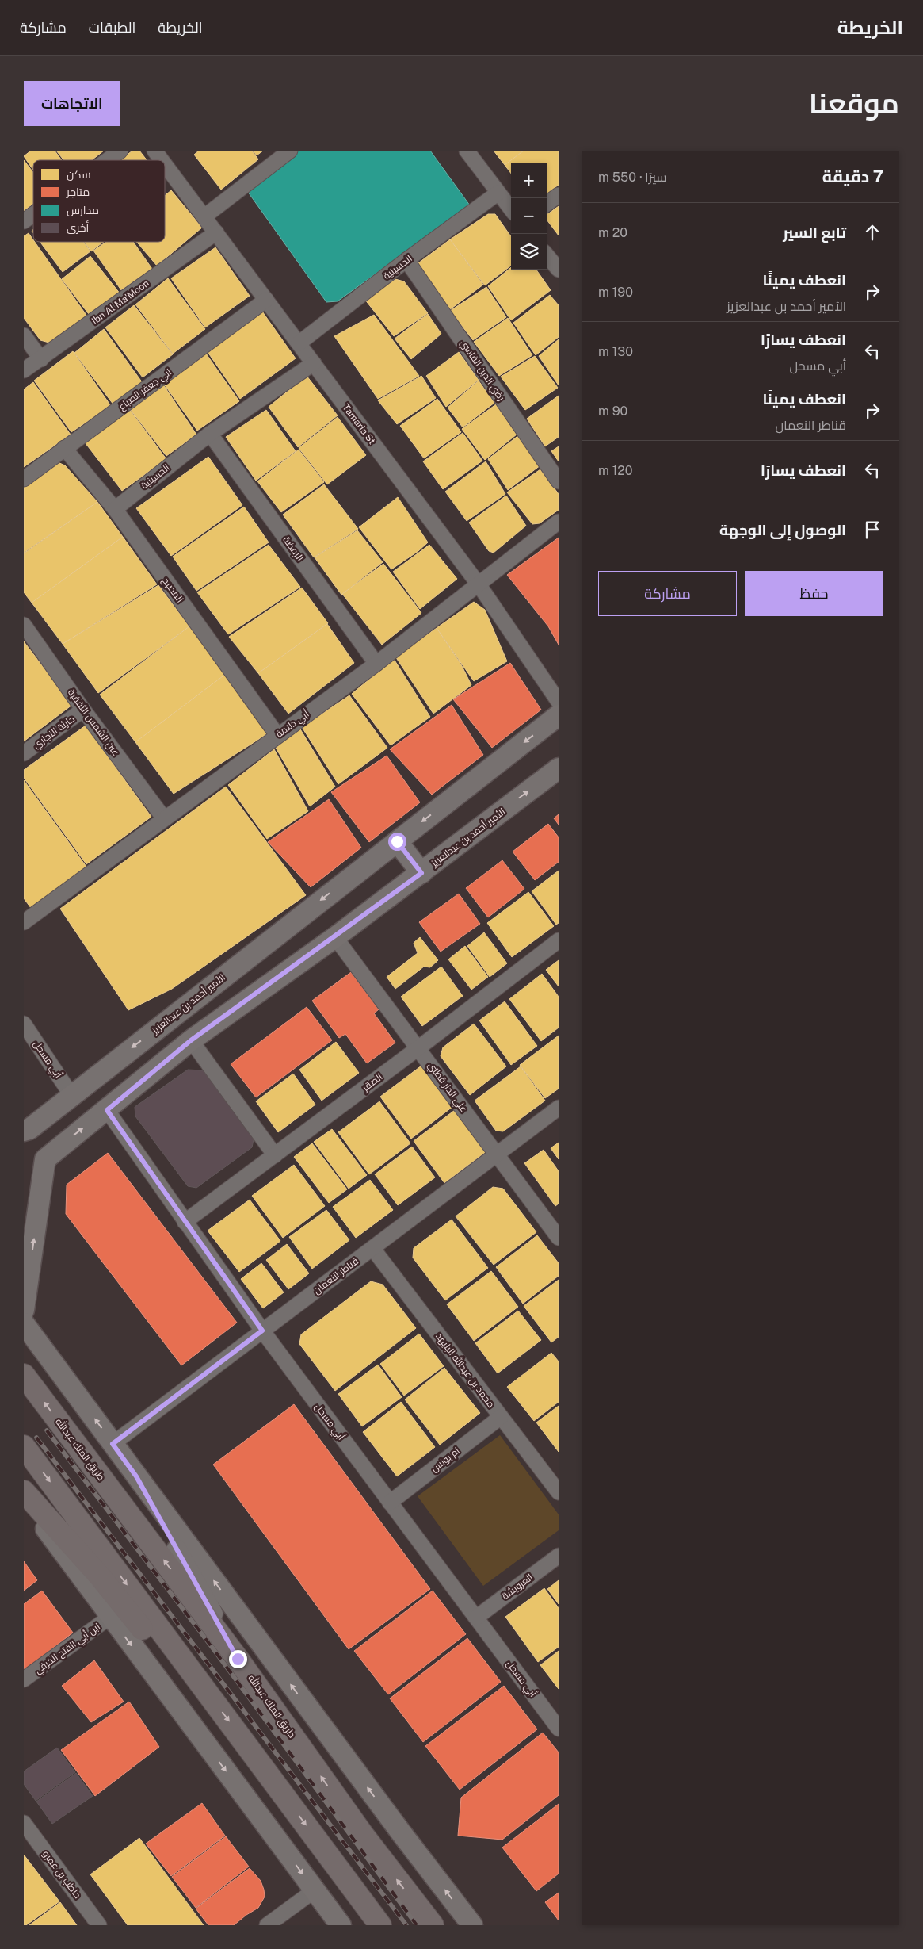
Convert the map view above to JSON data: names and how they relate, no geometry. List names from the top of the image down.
{
  "streets": {
    "highway": ["طريق الملك عبدالله"],
    "street": [
      "الحسينية",
      "Ibn Al Ma'Moon",
      "رضي الدين الفاسي",
      "ابي جعفر الصباغ",
      "Tamaria St",
      "الرمضة",
      "المصبح",
      "عين الشمس الثقفية",
      "أبي دلامة",
      "حارثة النجاري",
      "الأمير أحمد بن عبدالعزيز",
      "أبي مسحل",
      "الصقر",
      "علي الدار قطني",
      "قناطر النعمان",
      "محمد بن عبدالله البليهد",
      "ام يونس",
      "العرويشة",
      "ابن أبي الفتح الخرفي",
      "حاطب بن عمرو"
    ]
  },
  "crossings": [
    ["الحسينية", "رضي الدين الفاسي"],
    ["الحسينية", "Tamaria St"],
    ["الحسينية", "الرمضة"],
    ["الحسينية", "المصبح"],
    ["Ibn Al Ma'Moon", "Tamaria St"],
    ["ابي جعفر الصباغ", "Tamaria St"],
    ["ابي جعفر الصباغ", "المصبح"],
    ["Tamaria St", "أبي دلامة"],
    ["الرمضة", "أبي دلامة"],
    ["المصبح", "أبي دلامة"],
    ["عين الشمس الثقفية", "أبي دلامة"],
    ["عين الشمس الثقفية", "حارثة النجاري"],
    ["الأمير أحمد بن عبدالعزيز", "أبي مسحل"],
    ["الأمير أحمد بن عبدالعزيز", "علي الدار قطني"],
    ["أبي مسحل", "الصقر"],
    ["أبي مسحل", "قناطر النعمان"],
    ["أبي مسحل", "ام يونس"],
    ["أبي مسحل", "العرويشة"],
    ["الصقر", "علي الدار قطني"],
    ["علي الدار قطني", "قناطر النعمان"],
    ["قناطر النعمان", "محمد بن عبدالله البليهد"],
    ["محمد بن عبدالله البليهد", "ام يونس"]
  ],
  "legend": [
    "سكن",
    "متاجر",
    "مدارس",
    "أخرى"
  ],
  "page": {
    "header": "الخريطة",
    "nav": ["الخريطة", "الطبقات", "مشاركة"],
    "title": "موقعنا",
    "buttons": [
      "الاتجاهات",
      ["حفظ", "مشاركة"]
    ],
    "heading": ["7 دقيقة", "سيرًا · 550 m"],
    "map_buttons": ["+", "−"],
    "list": [
      ["تابع السير", "20 m"],
      ["انعطف يمينًا", "الأمير أحمد بن عبدالعزيز", "190 m"],
      ["انعطف يسارًا", "أبي مسحل", "130 m"],
      ["انعطف يمينًا", "قناطر النعمان", "90 m"],
      ["انعطف يسارًا", "120 m"],
      "الوصول إلى الوجهة"
    ]
  }
}
